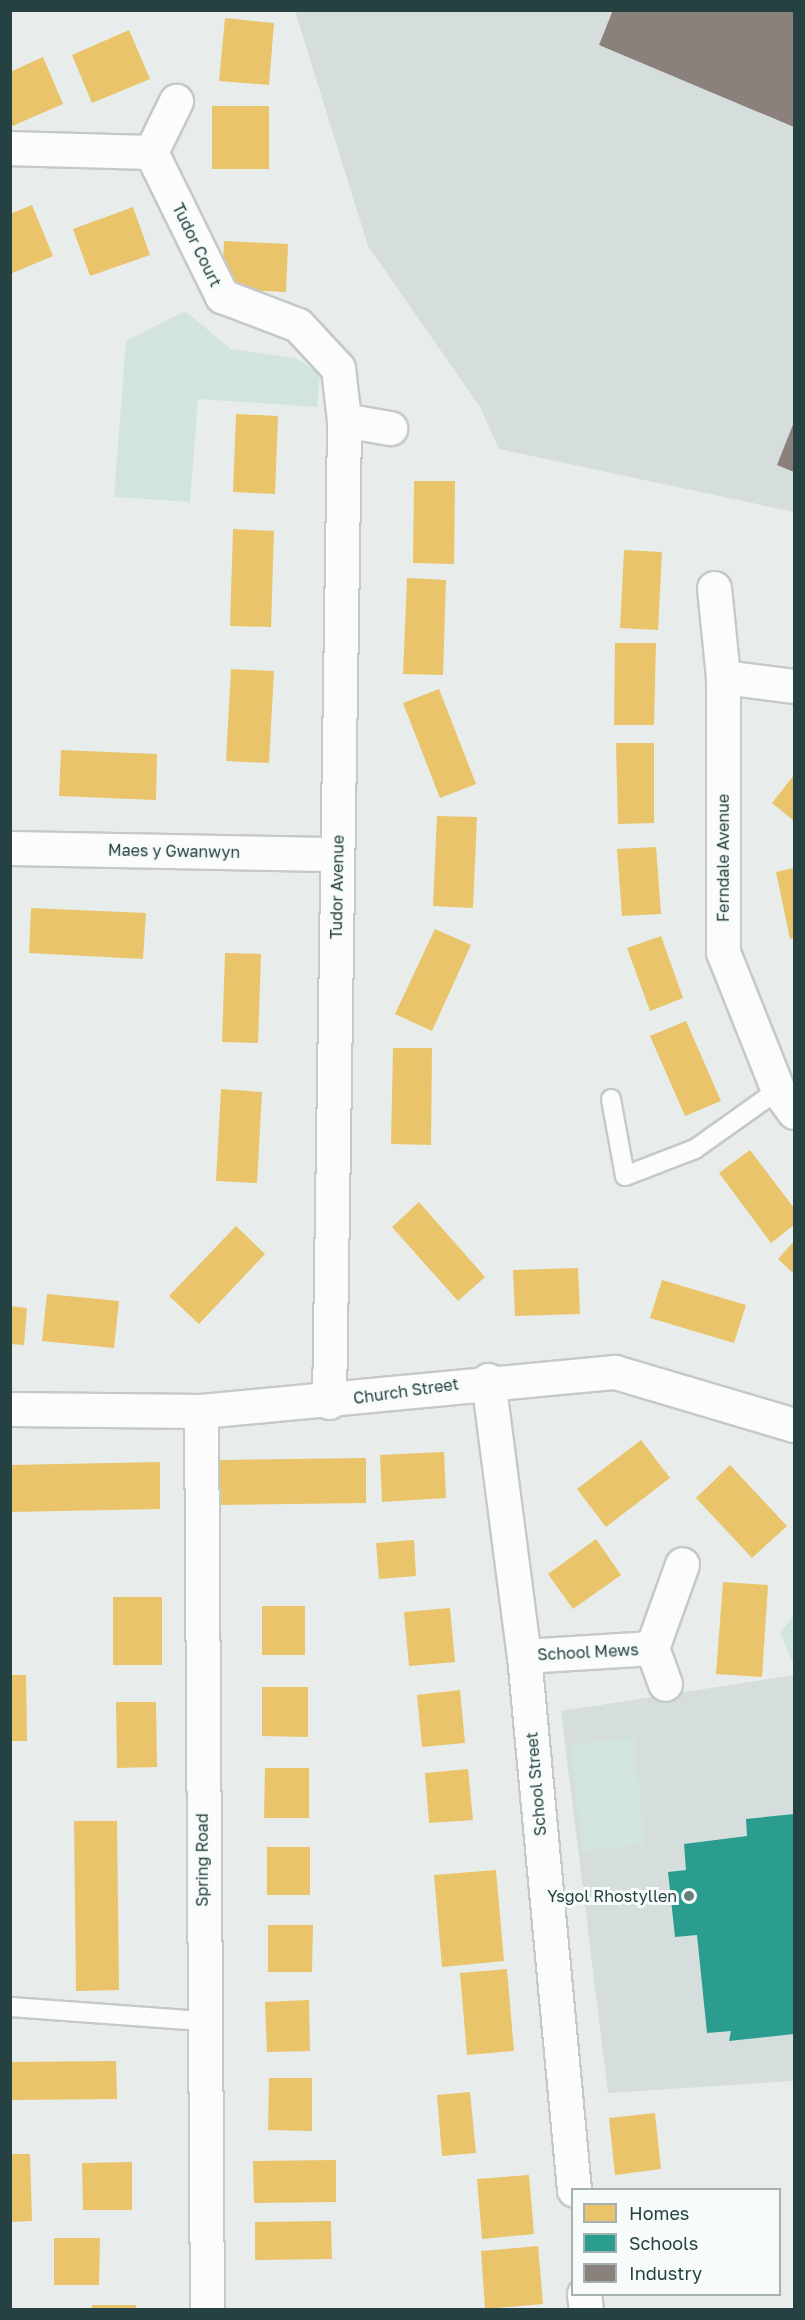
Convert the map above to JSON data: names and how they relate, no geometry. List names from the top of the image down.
{
  "streets": {
    "street": [
      "Tudor Court",
      "Maes y Gwanwyn",
      "Ferndale Avenue",
      "Tudor Avenue",
      "Church Street",
      "School Mews",
      "School Street",
      "Spring Road"
    ]
  },
  "crossings": [
    ["Tudor Court", "Tudor Avenue"],
    ["Maes y Gwanwyn", "Tudor Avenue"],
    ["Tudor Avenue", "Church Street"],
    ["Church Street", "School Street"],
    ["Church Street", "Spring Road"],
    ["School Mews", "School Street"]
  ],
  "places": ["Ysgol Rhostyllen"],
  "legend": ["Homes", "Schools", "Industry"]
}
